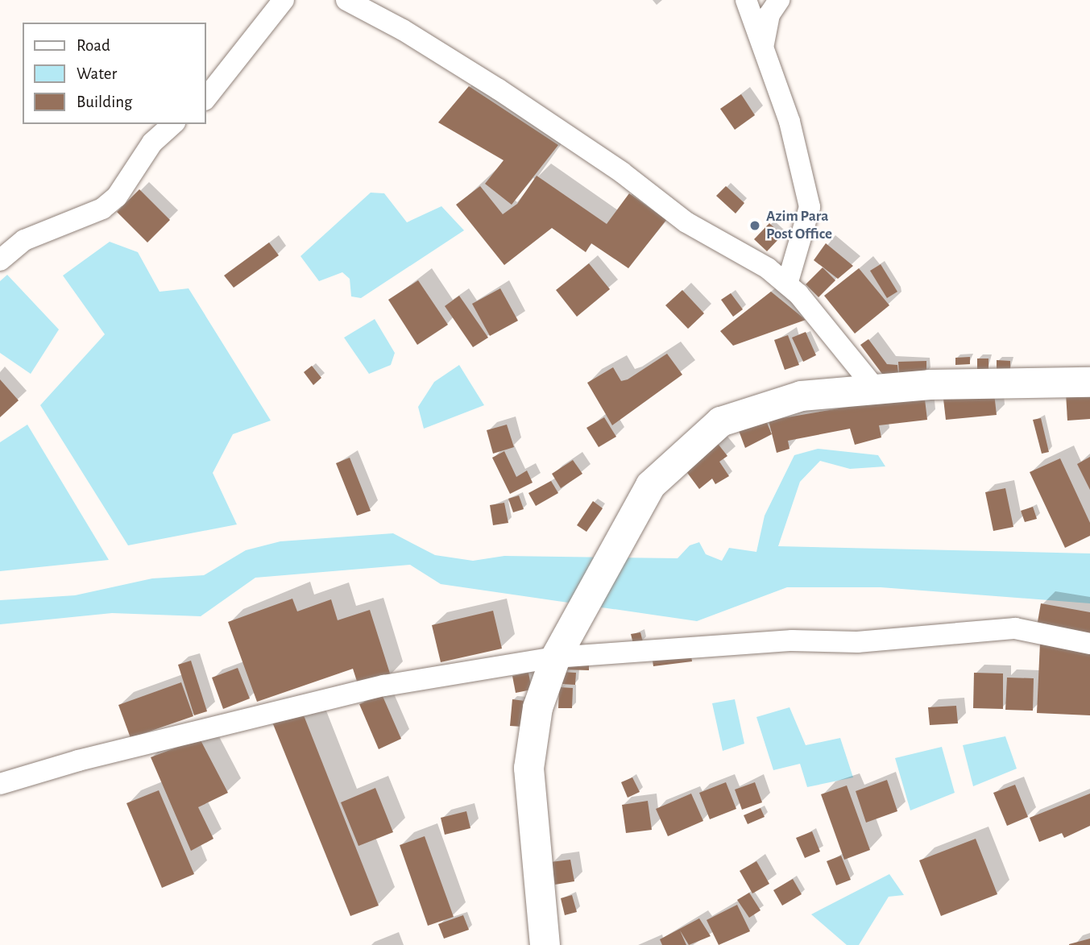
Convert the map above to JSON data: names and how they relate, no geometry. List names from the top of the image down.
{
  "places": ["Azim Para Post Office"],
  "legend": ["Road", "Water", "Building"]
}
